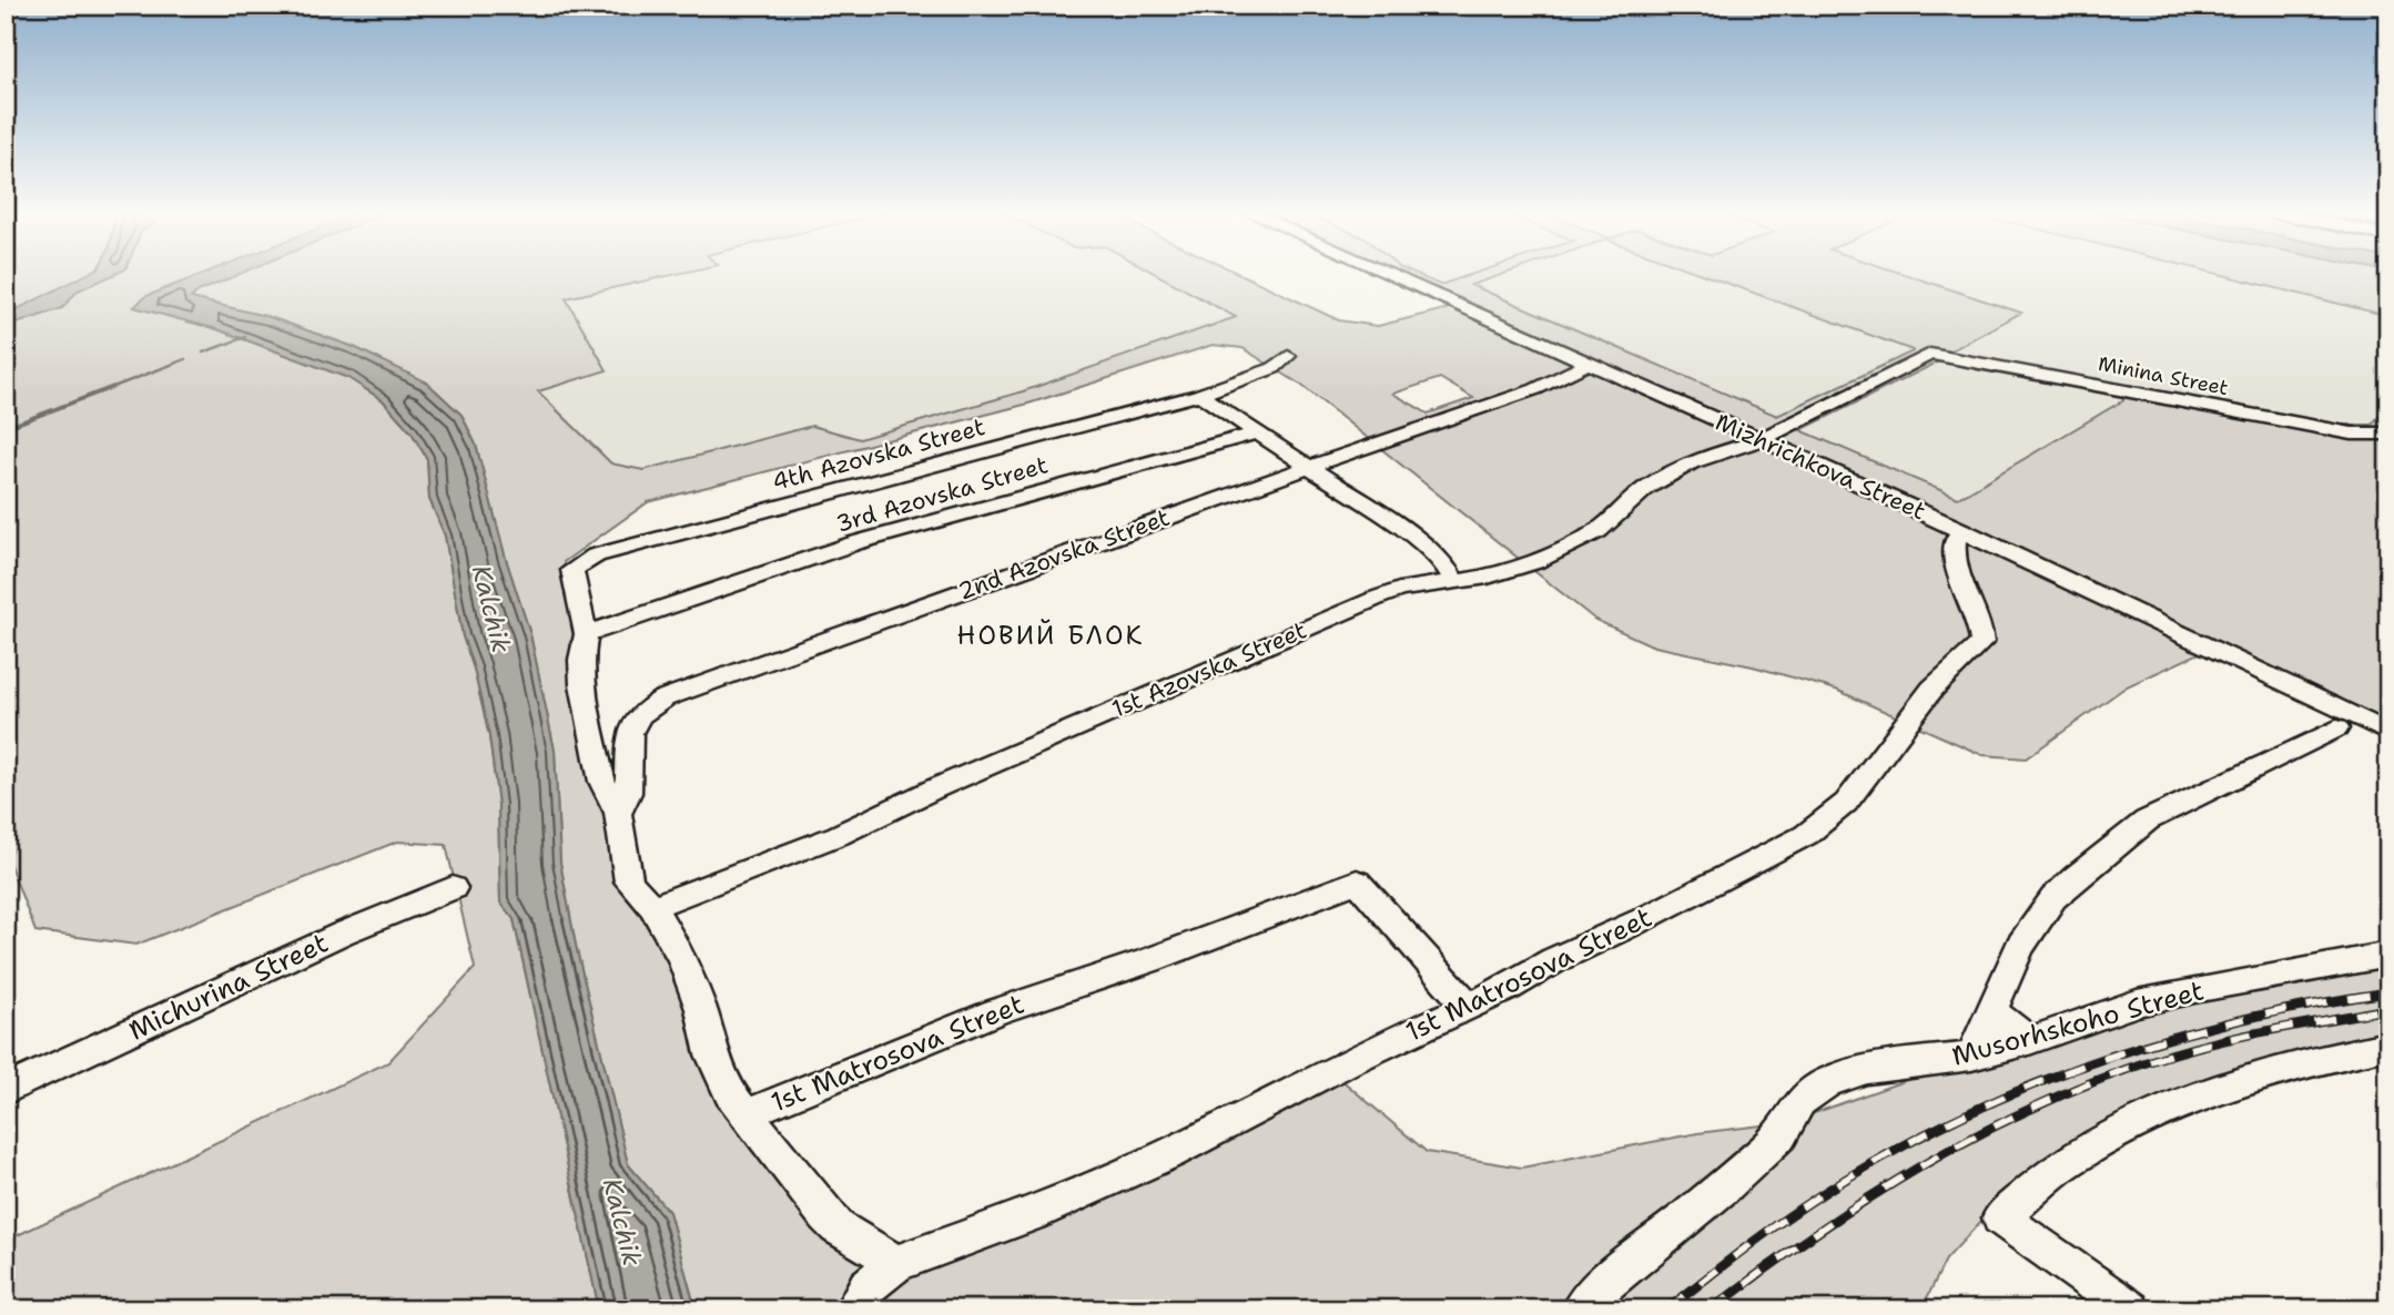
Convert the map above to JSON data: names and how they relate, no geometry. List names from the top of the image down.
{
  "streets": {
    "street": [
      "Minina Street",
      "4th Azovska Street",
      "Mizhrichkova Street",
      "3rd Azovska Street",
      "2nd Azovska Street",
      "1st Azovska Street",
      "1st Matrosova Street",
      "Michurina Street",
      "Musorhskoho Street"
    ]
  },
  "crossings": [
    ["Minina Street", "1st Azovska Street"],
    ["4th Azovska Street", "3rd Azovska Street"],
    ["Mizhrichkova Street", "2nd Azovska Street"],
    ["Mizhrichkova Street", "1st Azovska Street"],
    ["Mizhrichkova Street", "1st Matrosova Street"]
  ],
  "districts": ["НОВИЙ БЛОК"],
  "water": ["Kalchik"]
}
